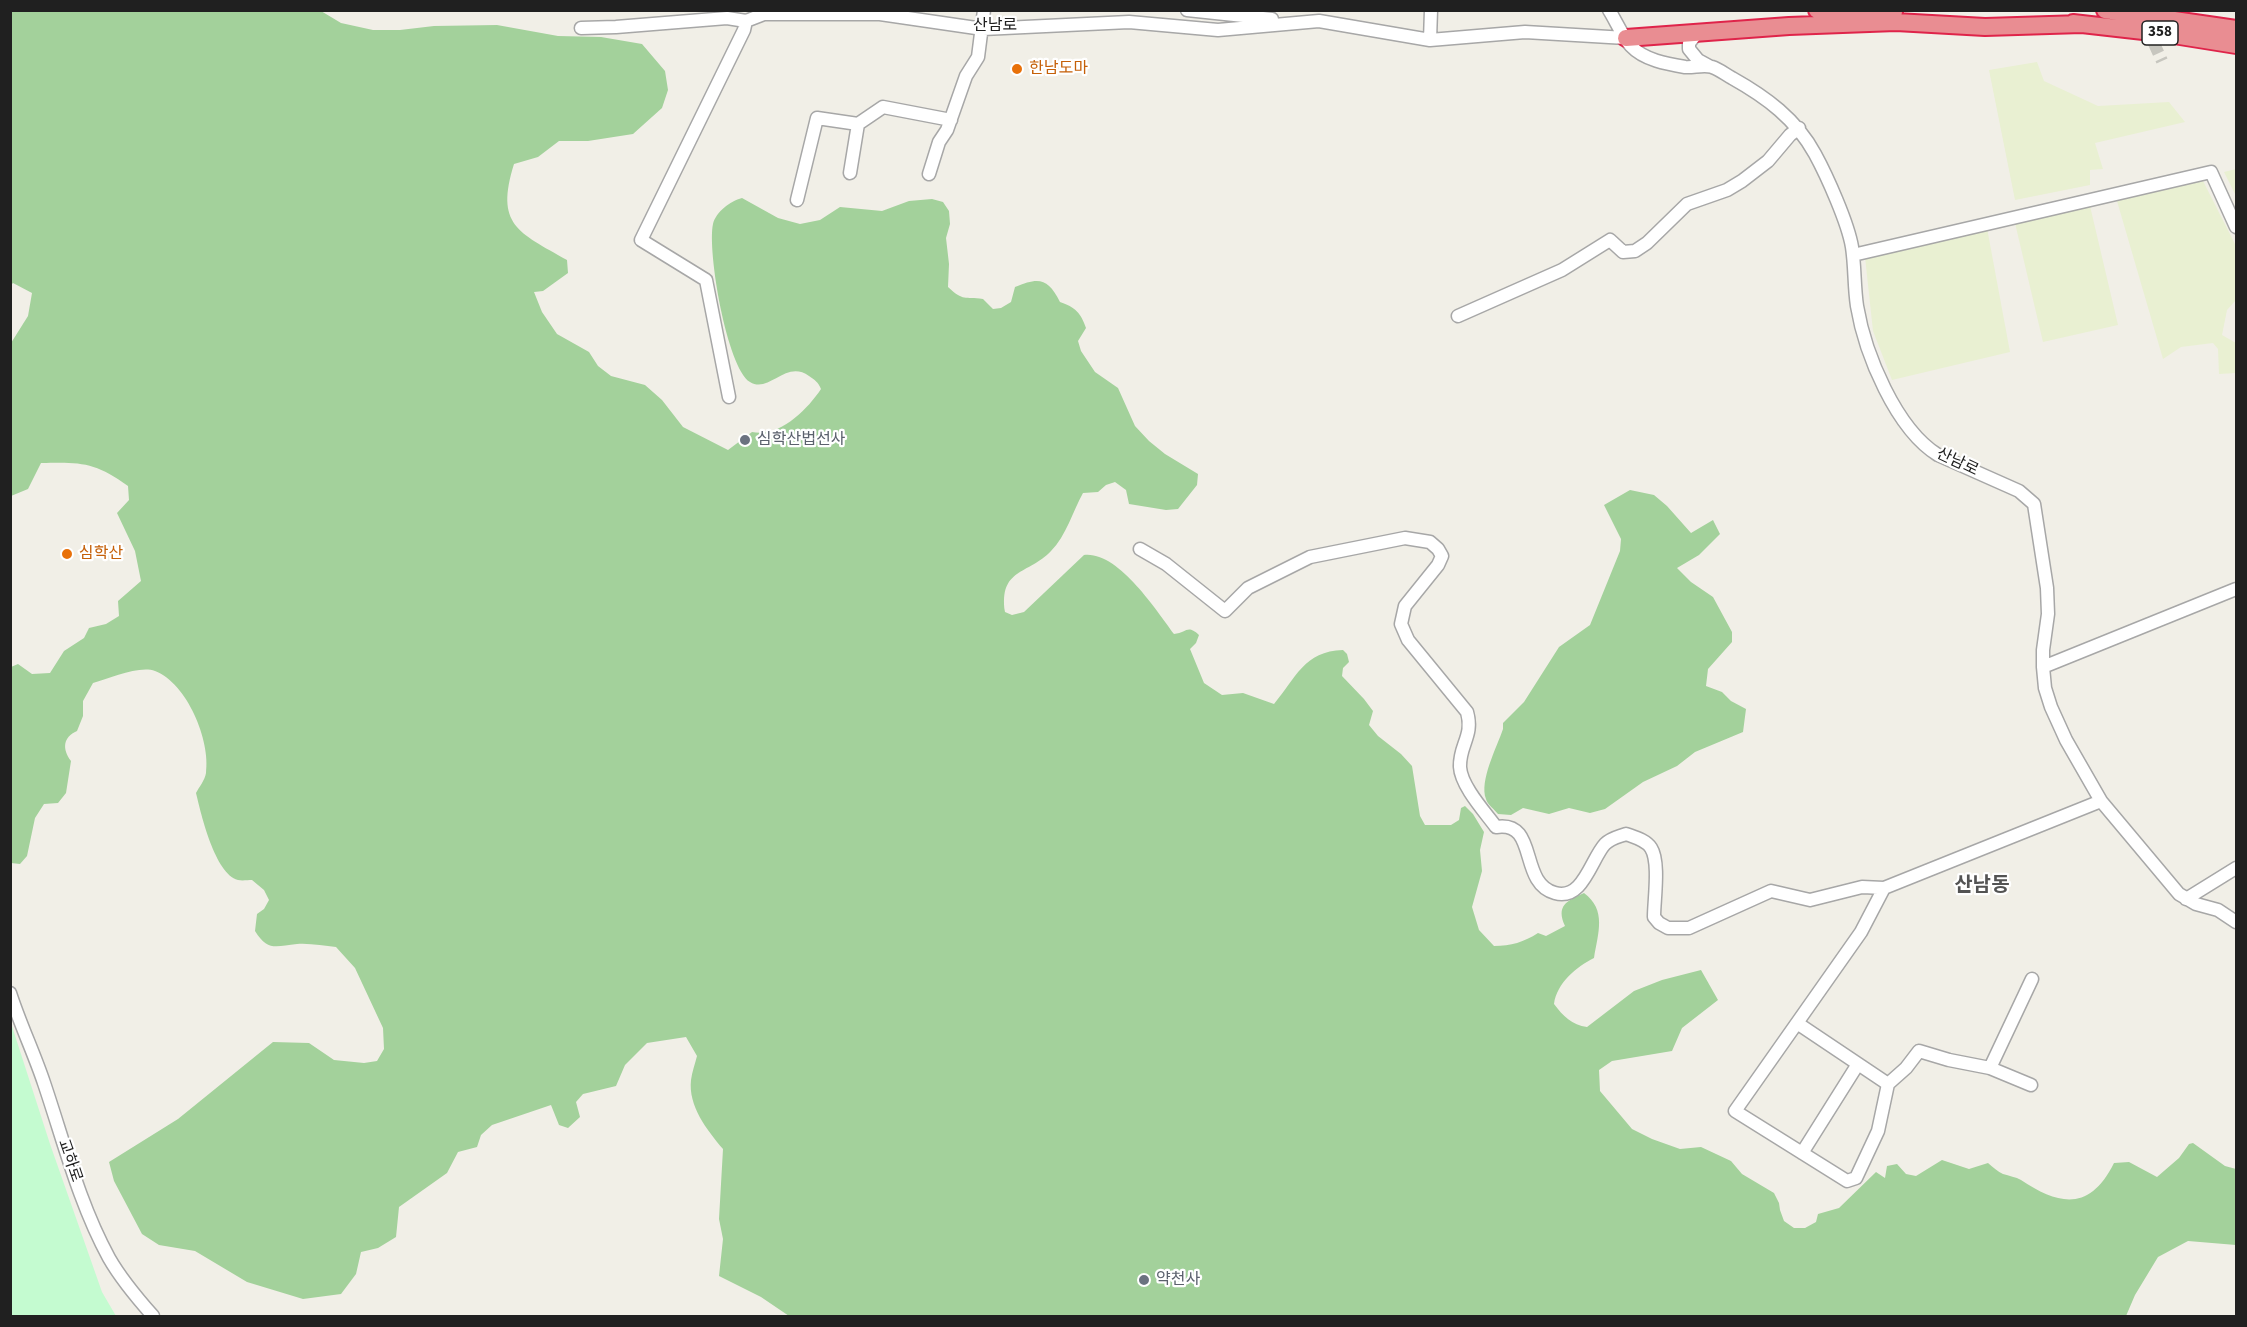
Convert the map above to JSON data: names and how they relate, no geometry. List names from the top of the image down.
{
  "streets": {
    "highway": ["358"],
    "street": ["산남로", "교하로"]
  },
  "districts": ["산남동"],
  "places": [
    "한남도마",
    "심학산법선사",
    "심학산",
    "약천사"
  ]
}
